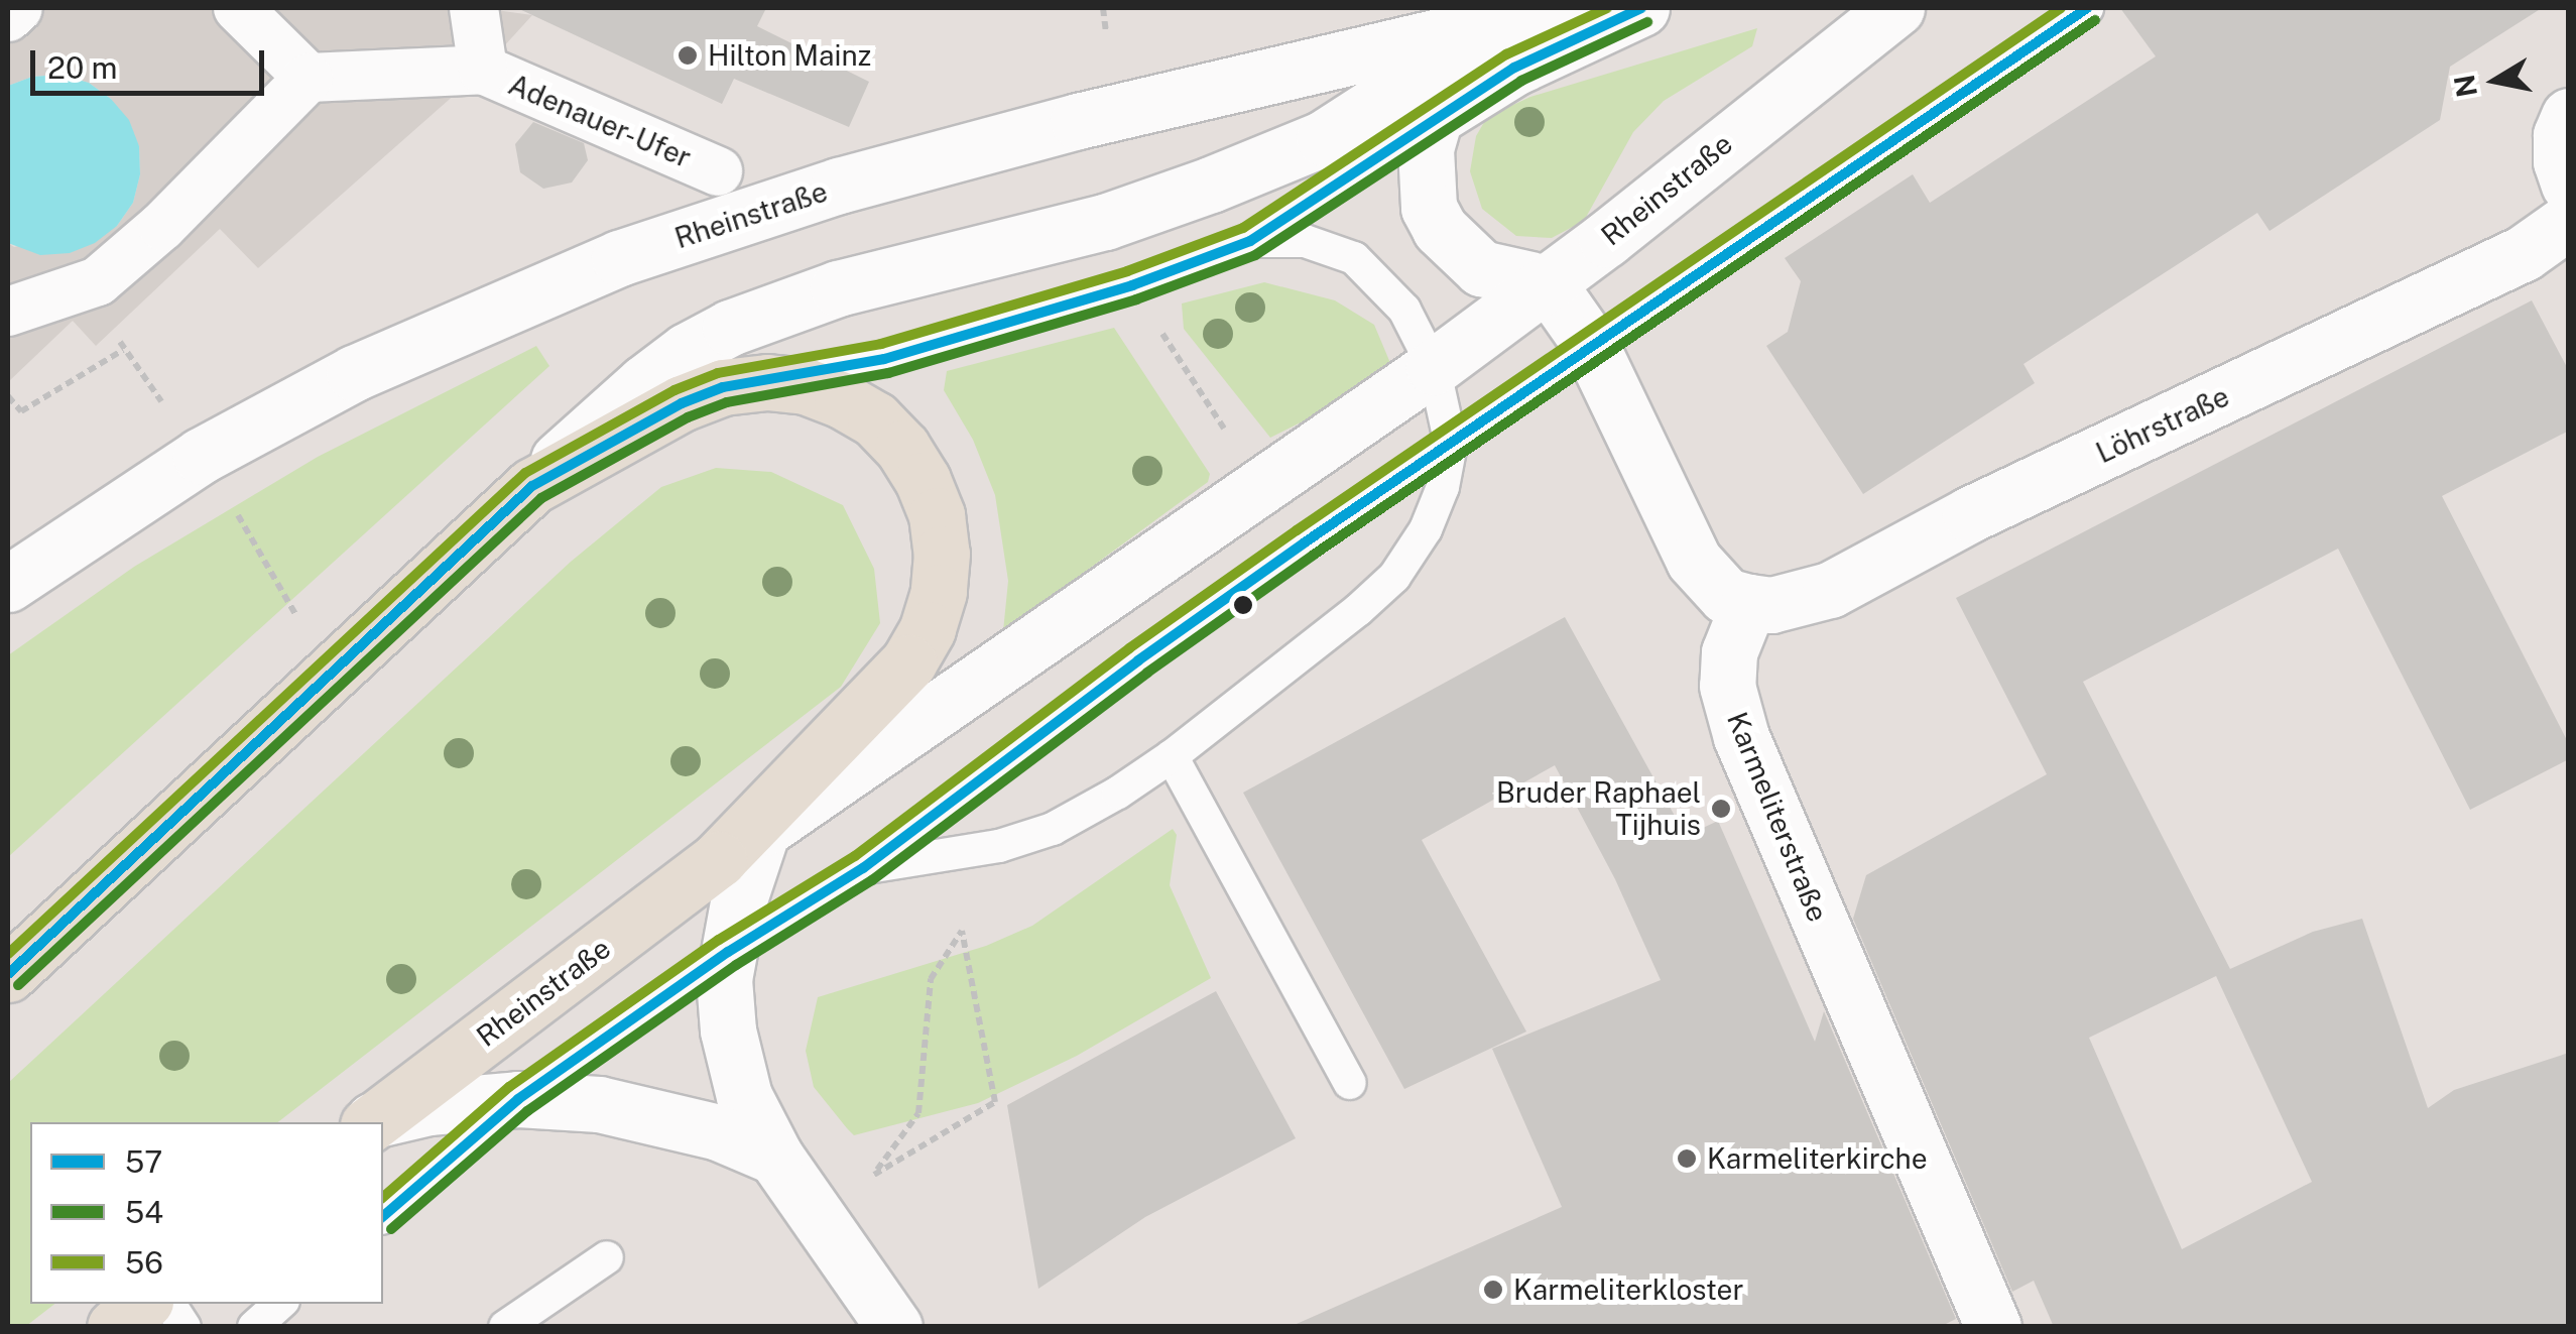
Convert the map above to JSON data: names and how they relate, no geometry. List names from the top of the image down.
{
  "streets": {
    "main road": ["Rheinstraße", "Löhrstraße", "Karmeliterstraße"],
    "street": ["Adenauer-Ufer"]
  },
  "crossings": [
    ["Löhrstraße", "Karmeliterstraße"]
  ],
  "places": [
    "Hilton Mainz",
    "Bruder Raphael Tijhuis",
    "Karmeliterkirche",
    "Karmeliterkloster"
  ],
  "lines": ["transit line 57", "transit line 56", "transit line 54"],
  "legend": ["57", "54", "56"],
  "scale_bar": "20 m",
  "north": "left"
}
